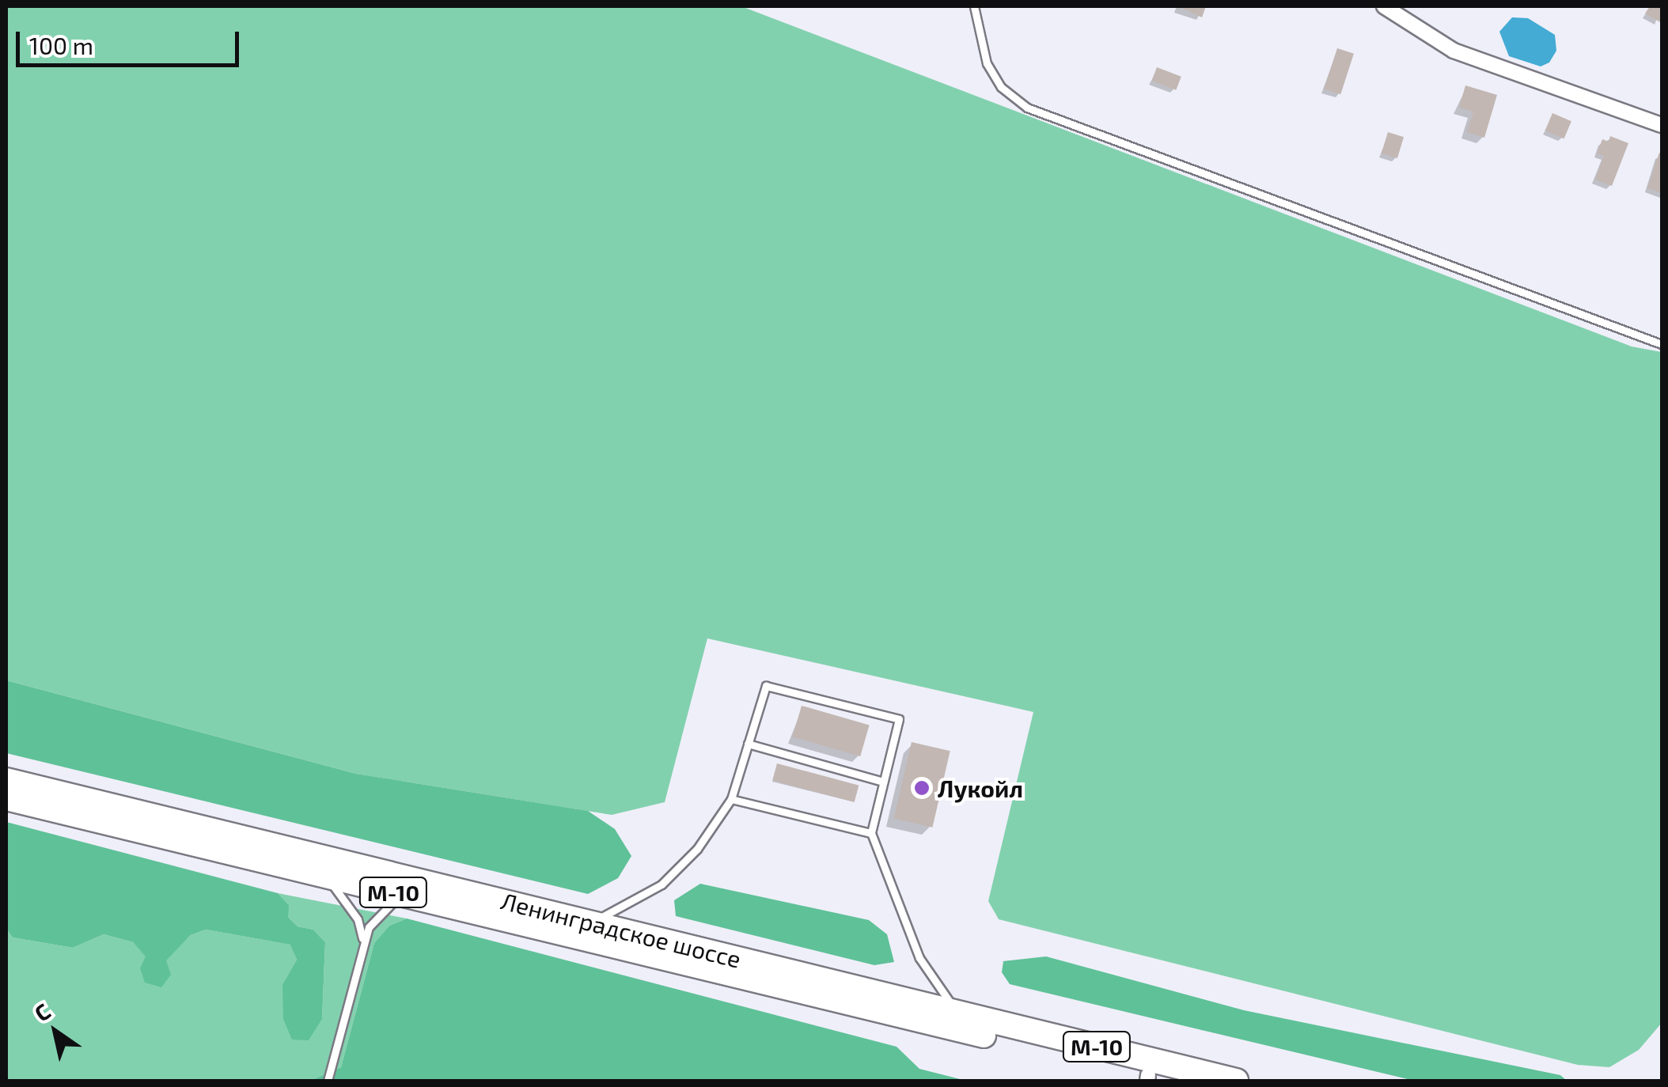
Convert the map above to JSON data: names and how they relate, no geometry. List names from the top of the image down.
{
  "streets": {
    "highway": ["М-10", "Ленинградское шоссе"]
  },
  "places": ["Лукойл"],
  "scale_bar": "100 m",
  "north": "top left"
}
